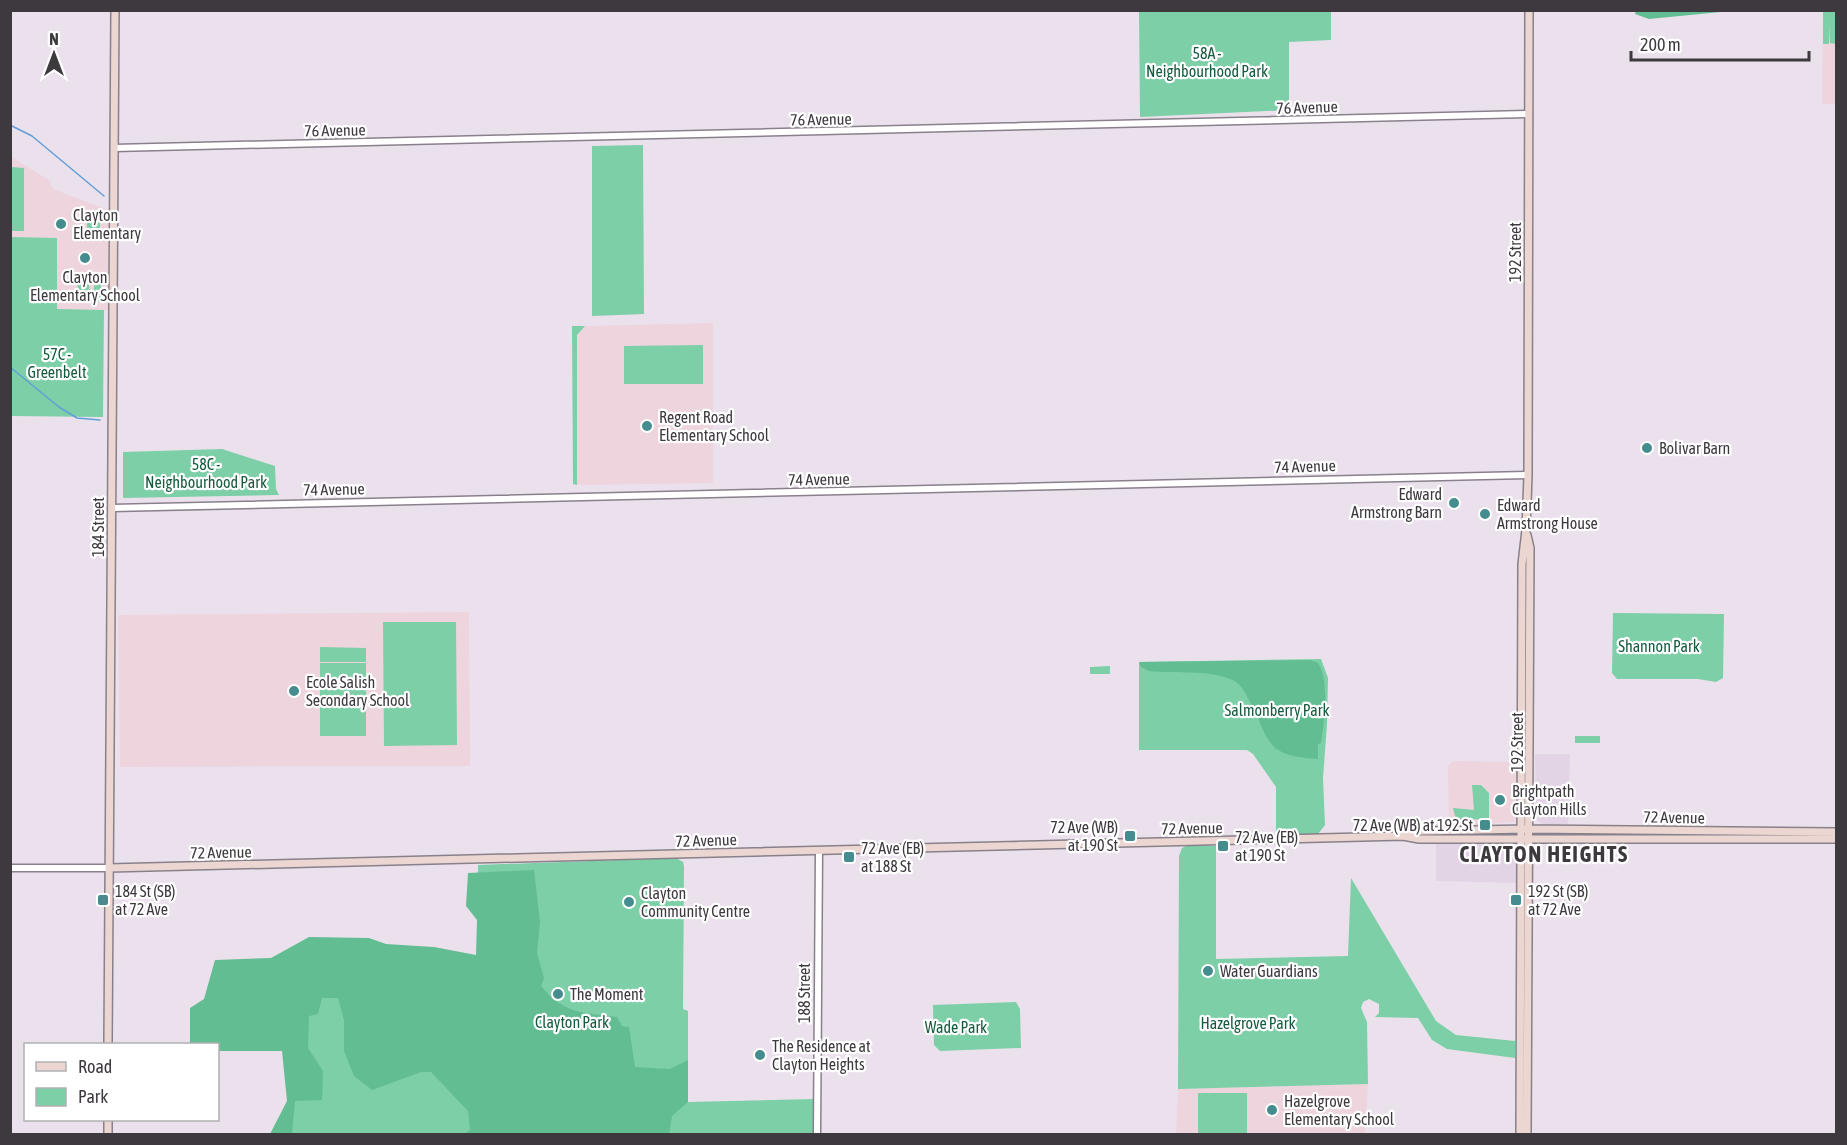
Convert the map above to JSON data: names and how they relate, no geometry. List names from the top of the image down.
{
  "streets": {
    "main road": ["192 Street", "184 Street", "72 Avenue"],
    "street": ["76 Avenue", "74 Avenue", "188 Street"]
  },
  "crossings": [
    ["76 Avenue", "192 Street"],
    ["76 Avenue", "184 Street"],
    ["192 Street", "74 Avenue"],
    ["192 Street", "72 Avenue"],
    ["74 Avenue", "184 Street"],
    ["184 Street", "72 Avenue"],
    ["72 Avenue", "188 Street"]
  ],
  "districts": ["CLAYTON HEIGHTS"],
  "parks": [
    "58A - Neighbourhood Park",
    "57C - Greenbelt",
    "58C - Neighbourhood Park",
    "Shannon Park",
    "Salmonberry Park",
    "Clayton Park",
    "Hazelgrove Park",
    "Wade Park"
  ],
  "places": {
    "other": [
      "Clayton Elementary",
      "Clayton Elementary School",
      "Regent Road Elementary School",
      "Bolivar Barn",
      "Edward Armstrong Barn",
      "Edward Armstrong House",
      "Ecole Salish Secondary School",
      "Brightpath Clayton Hills",
      "Clayton Community Centre",
      "Water Guardians",
      "The Moment",
      "The Residence at Clayton Heights",
      "Hazelgrove Elementary School"
    ],
    "transit": [
      "72 Ave (WB) at 192 St",
      "72 Ave (WB) at 190 St",
      "72 Ave (EB) at 190 St",
      "72 Ave (EB) at 188 St",
      "184 St (SB) at 72 Ave",
      "192 St (SB) at 72 Ave"
    ]
  },
  "legend": ["Road", "Park"],
  "scale_bar": "200 m",
  "north": "top"
}
